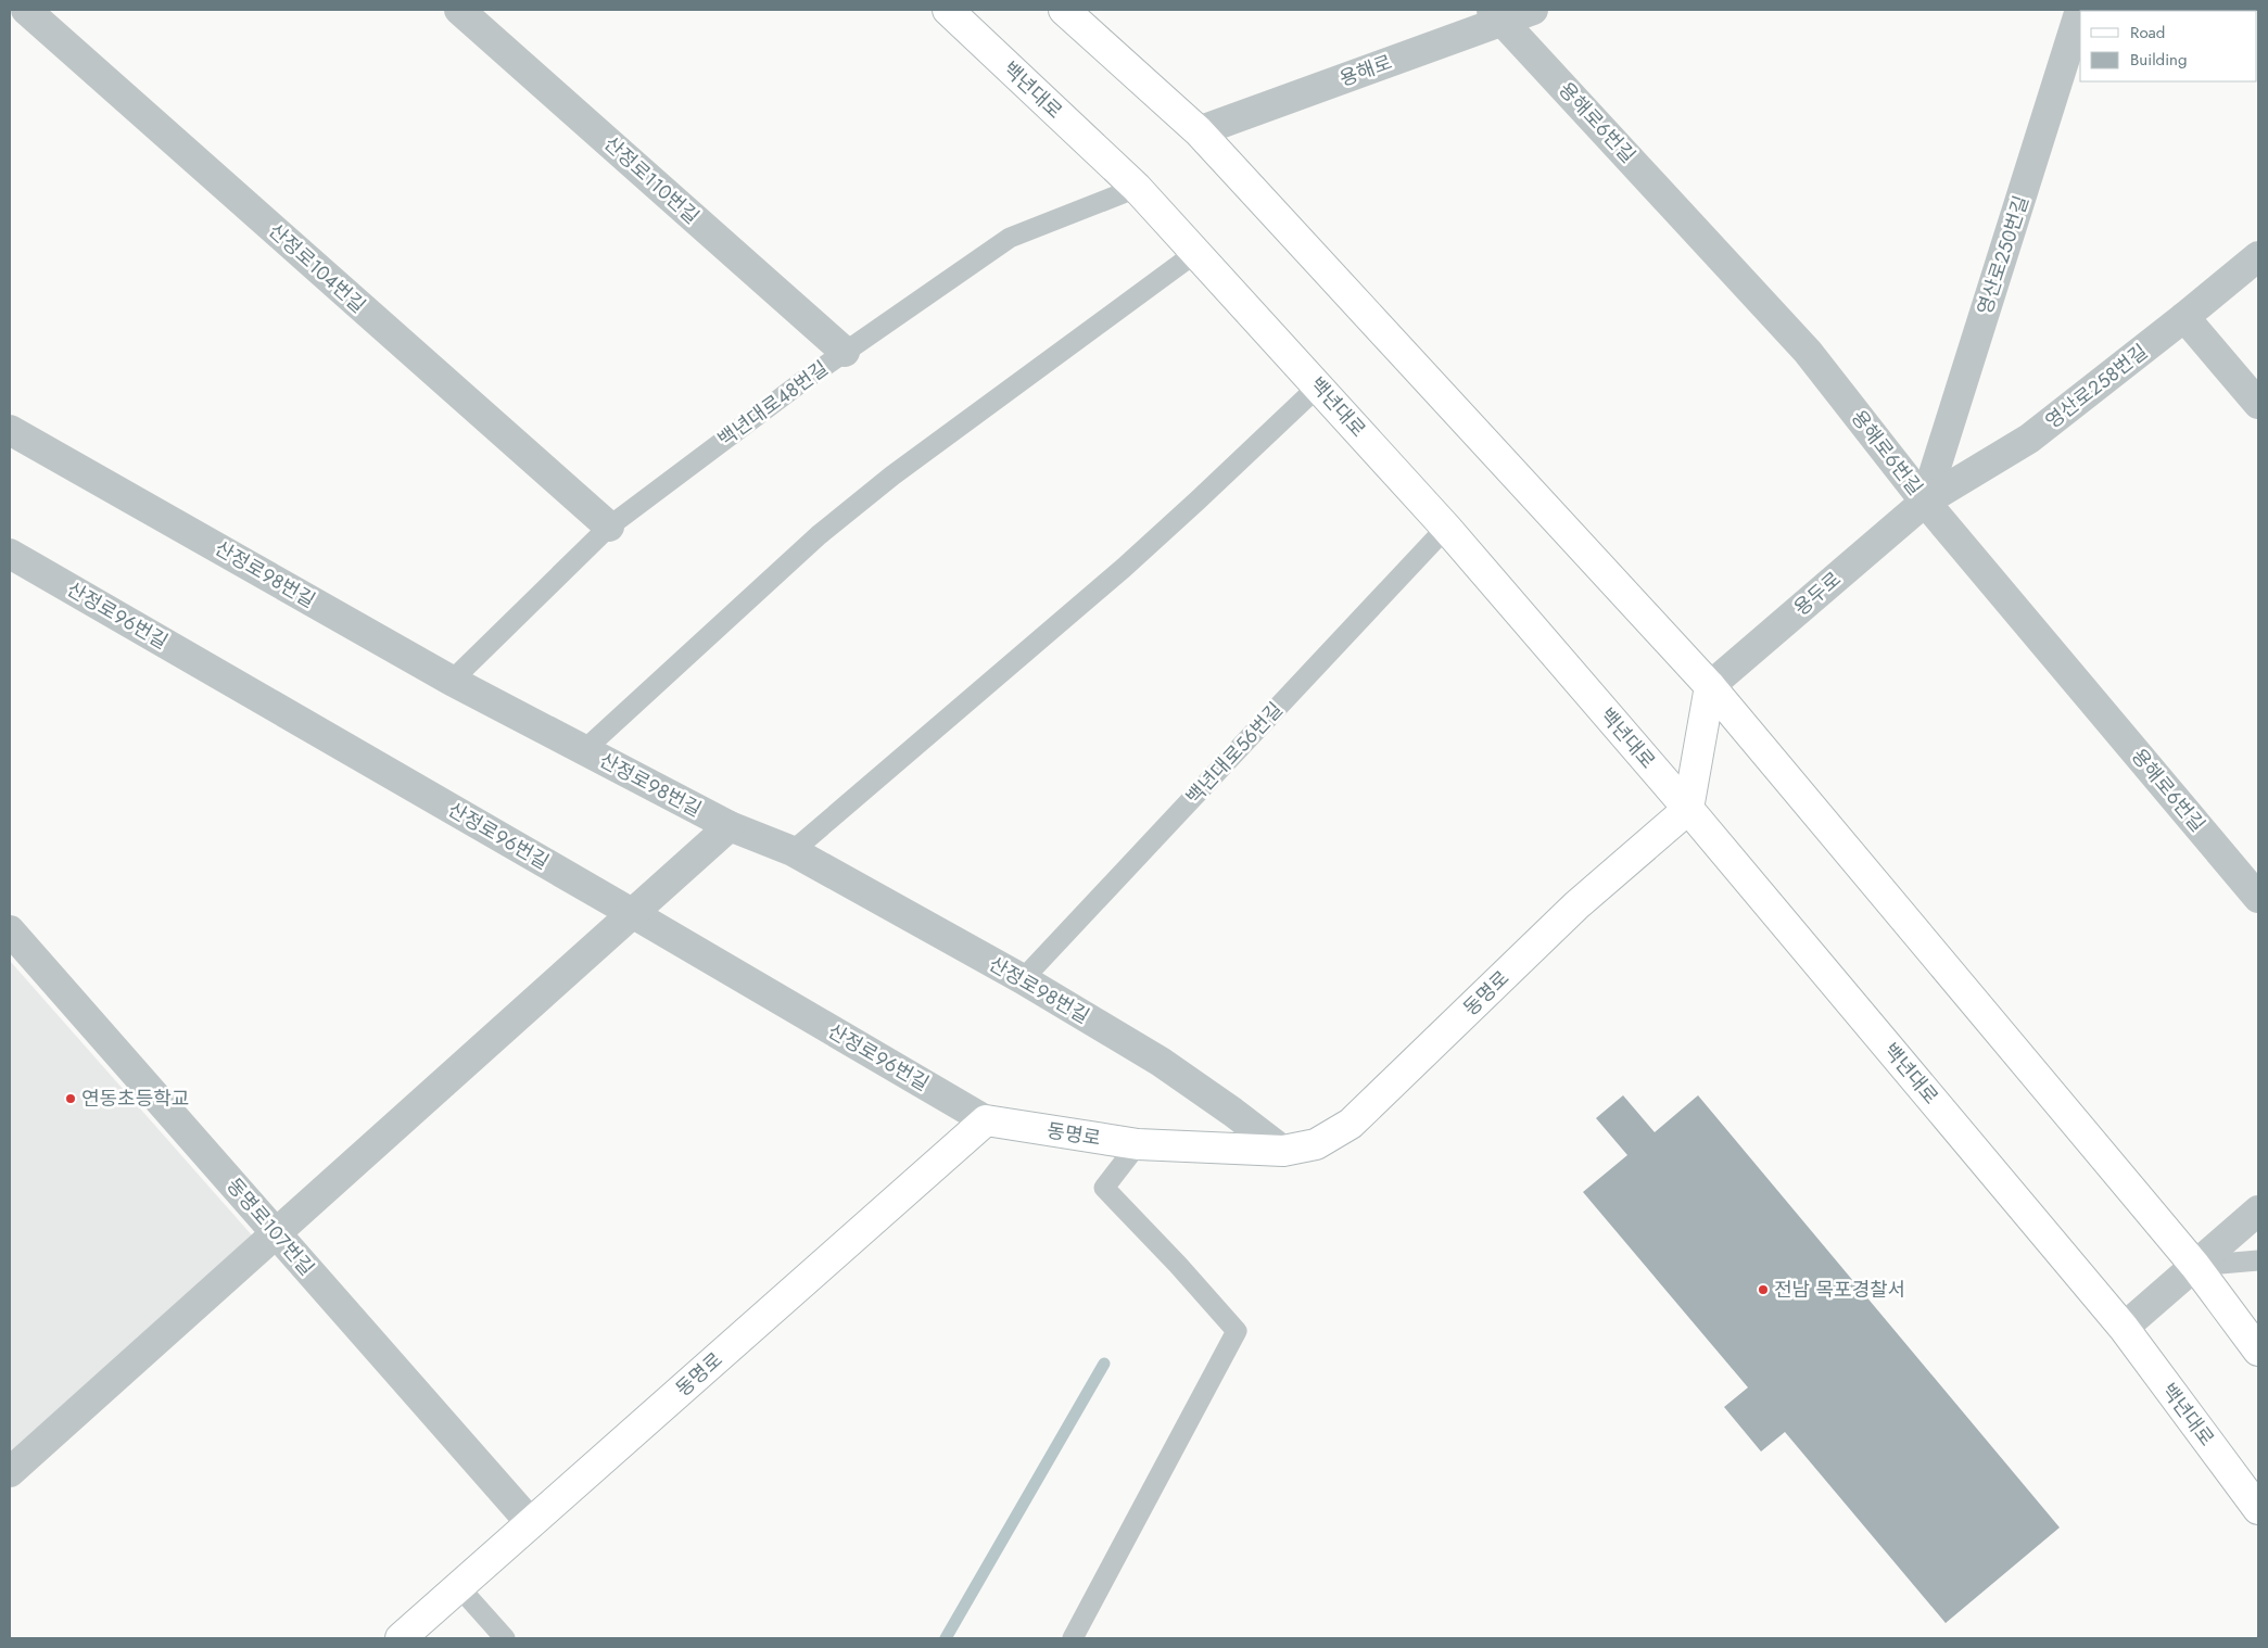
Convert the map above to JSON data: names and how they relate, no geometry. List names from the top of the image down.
{
  "streets": {
    "street": [
      "용해로",
      "백년대로",
      "용해로6번길",
      "산정로110번길",
      "영산로250번길",
      "산정로104번길",
      "영산로258번길",
      "산정로98번길",
      "용두로",
      "산정로96번길",
      "동명로",
      "동명로107번길"
    ],
    "lane": ["백년대로48번길", "백년대로56번길"]
  },
  "crossings": [
    ["용해로", "용해로6번길"],
    ["백년대로", "백년대로48번길"],
    ["백년대로", "백년대로56번길"],
    ["백년대로", "동명로"],
    ["용해로6번길", "영산로250번길"],
    ["용해로6번길", "영산로258번길"],
    ["용해로6번길", "용두로"],
    ["산정로110번길", "백년대로48번길"],
    ["영산로250번길", "영산로258번길"],
    ["영산로250번길", "용두로"],
    ["산정로104번길", "백년대로48번길"],
    ["영산로258번길", "용두로"],
    ["백년대로48번길", "산정로98번길"],
    ["산정로98번길", "백년대로56번길"],
    ["산정로98번길", "동명로"],
    ["산정로96번길", "동명로"],
    ["동명로", "동명로107번길"]
  ],
  "places": ["연동초등학교", "전남 목포경찰서"],
  "legend": ["Road", "Building"]
}
